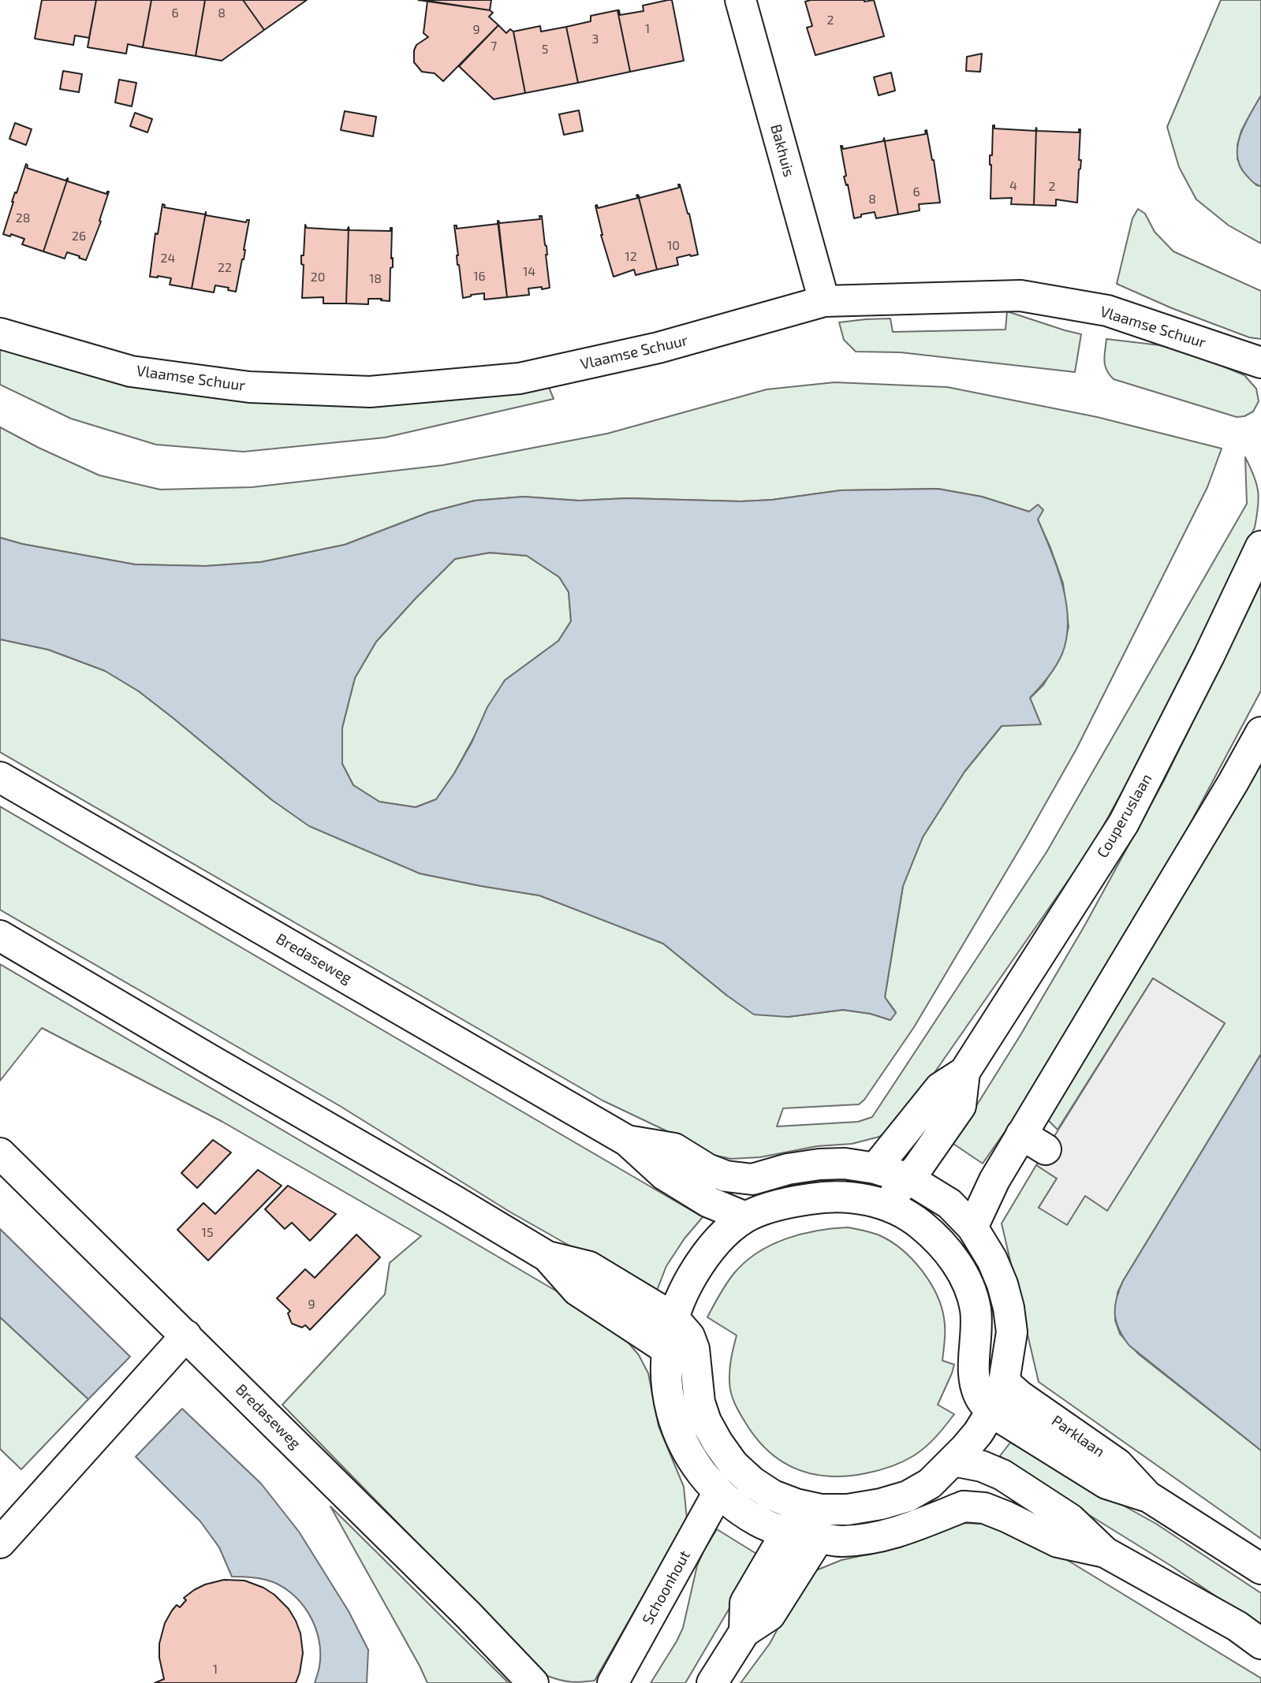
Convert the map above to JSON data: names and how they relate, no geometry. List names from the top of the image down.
{
  "streets": {
    "main road": [
      "Bakhuis",
      "Vlaamse Schuur",
      "Couperuslaan",
      "Bredaseweg",
      "Parklaan",
      "Schoonhout"
    ]
  },
  "crossings": [
    ["Bakhuis", "Vlaamse Schuur"],
    ["Couperuslaan", "Bredaseweg"]
  ],
  "house_numbers": [
    "6",
    "8",
    "2",
    "1",
    "9",
    "3",
    "7",
    "5",
    "4",
    "2",
    "6",
    "8",
    "28",
    "26",
    "10",
    "12",
    "24",
    "22",
    "14",
    "16",
    "20",
    "18",
    "15",
    "9",
    "1"
  ]
}
